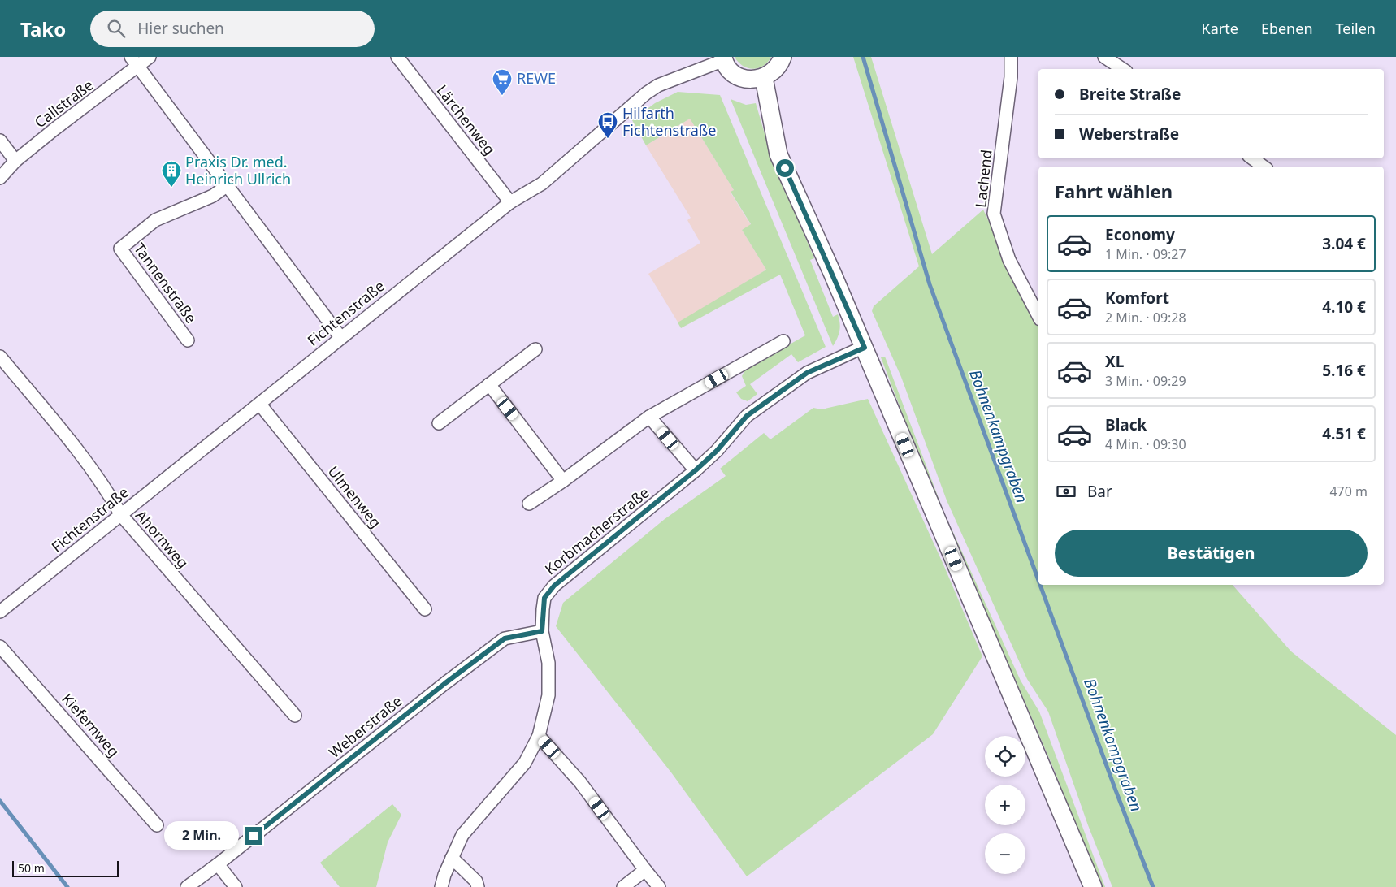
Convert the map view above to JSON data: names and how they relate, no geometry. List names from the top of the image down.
{
  "streets": {
    "street": [
      "Callstraße",
      "Lärchenweg",
      "Lachend",
      "Tannenstraße",
      "Fichtenstraße",
      "Ulmenweg",
      "Korbmacherstraße",
      "Ahornweg",
      "Kiefernweg",
      "Weberstraße"
    ]
  },
  "crossings": [
    ["Lärchenweg", "Fichtenstraße"],
    ["Fichtenstraße", "Ulmenweg"],
    ["Fichtenstraße", "Ahornweg"],
    ["Korbmacherstraße", "Weberstraße"]
  ],
  "water": ["Bohnenkampgraben"],
  "places": {
    "supermarket": ["REWE"],
    "bus stop": ["Hilfarth Fichtenstraße"],
    "building": ["Praxis Dr. med. Heinrich Ullrich"]
  },
  "scale_bar": "50 m",
  "page": {
    "header": "Tako",
    "search": "Hier suchen",
    "nav": ["Karte", "Ebenen", "Teilen"],
    "banner": ["Breite Straße", "Weberstraße"],
    "heading": "Fahrt wählen",
    "list": [
      {
        "name": "Economy",
        "note": "1 Min. · 09:27",
        "value": "3.04 €"
      },
      {
        "name": "Komfort",
        "note": "2 Min. · 09:28",
        "value": "4.10 €"
      },
      {
        "name": "XL",
        "note": "3 Min. · 09:29",
        "value": "5.16 €"
      },
      {
        "name": "Black",
        "note": "4 Min. · 09:30",
        "value": "4.51 €"
      }
    ],
    "pay": ["Bar", "470 m"],
    "buttons": "Bestätigen",
    "map_buttons": ["+", "−"],
    "bubble": "2 Min.",
    "scale": "50 m"
  }
}
